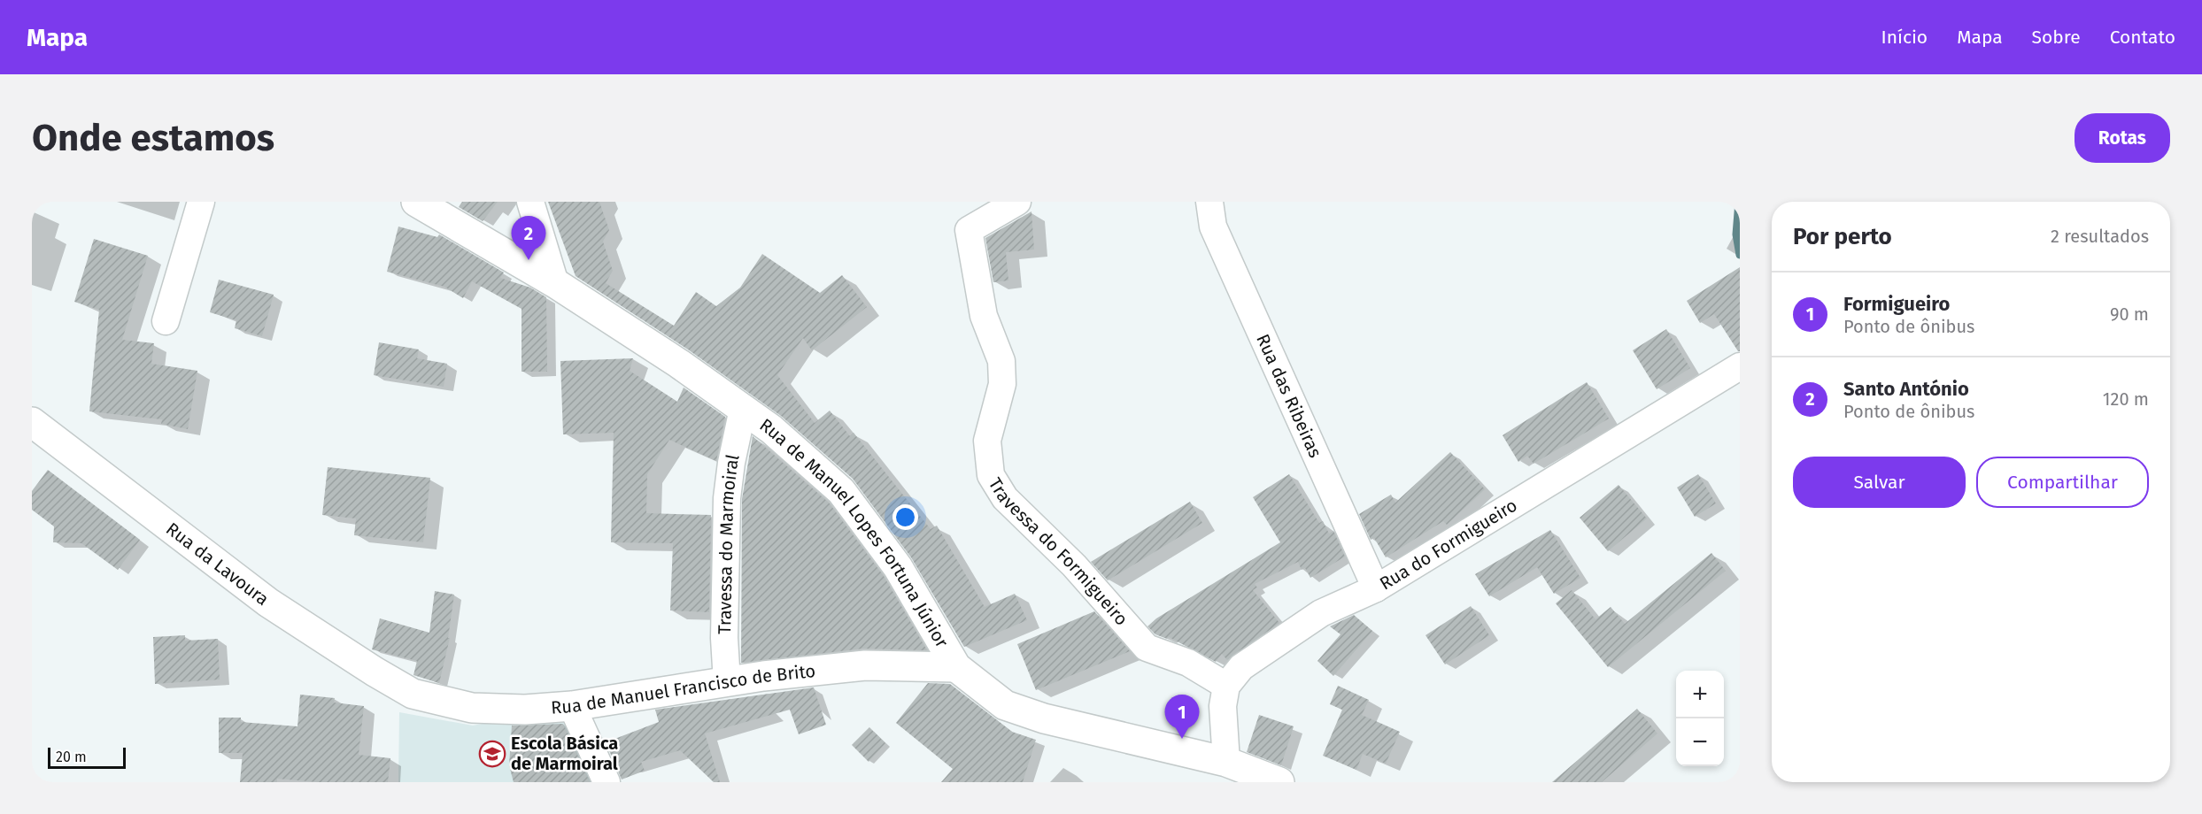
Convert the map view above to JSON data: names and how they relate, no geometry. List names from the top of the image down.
{
  "streets": {
    "street": [
      "Rua das Ribeiras",
      "Rua de Manuel Lopes Fortuna Júnior",
      "Rua do Formigueiro",
      "Travessa do Marmoiral",
      "Travessa do Formigueiro",
      "Rua da Lavoura",
      "Rua de Manuel Francisco de Brito"
    ]
  },
  "crossings": [
    ["Rua das Ribeiras", "Rua do Formigueiro"],
    ["Rua de Manuel Lopes Fortuna Júnior", "Travessa do Marmoiral"],
    ["Rua de Manuel Lopes Fortuna Júnior", "Rua de Manuel Francisco de Brito"],
    ["Rua do Formigueiro", "Travessa do Formigueiro"],
    ["Travessa do Marmoiral", "Rua de Manuel Francisco de Brito"],
    ["Rua da Lavoura", "Rua de Manuel Francisco de Brito"]
  ],
  "places": {
    "school or university": ["Escola Básica de Marmoiral"]
  },
  "scale_bar": "20 m",
  "page": {
    "header": "Mapa",
    "nav": [
      "Início",
      "Mapa",
      "Sobre",
      "Contato"
    ],
    "buttons": [
      "Rotas",
      ["Salvar", "Compartilhar"]
    ],
    "title": "Onde estamos",
    "heading": ["Por perto", "2 resultados"],
    "pins": ["2", "1"],
    "list": [
      {
        "mark": "1",
        "name": "Formigueiro",
        "note": "Ponto de ônibus",
        "value": "90 m"
      },
      {
        "mark": "2",
        "name": "Santo António",
        "note": "Ponto de ônibus",
        "value": "120 m"
      }
    ],
    "map_buttons": ["+", "−"],
    "scale": "20 m"
  }
}
